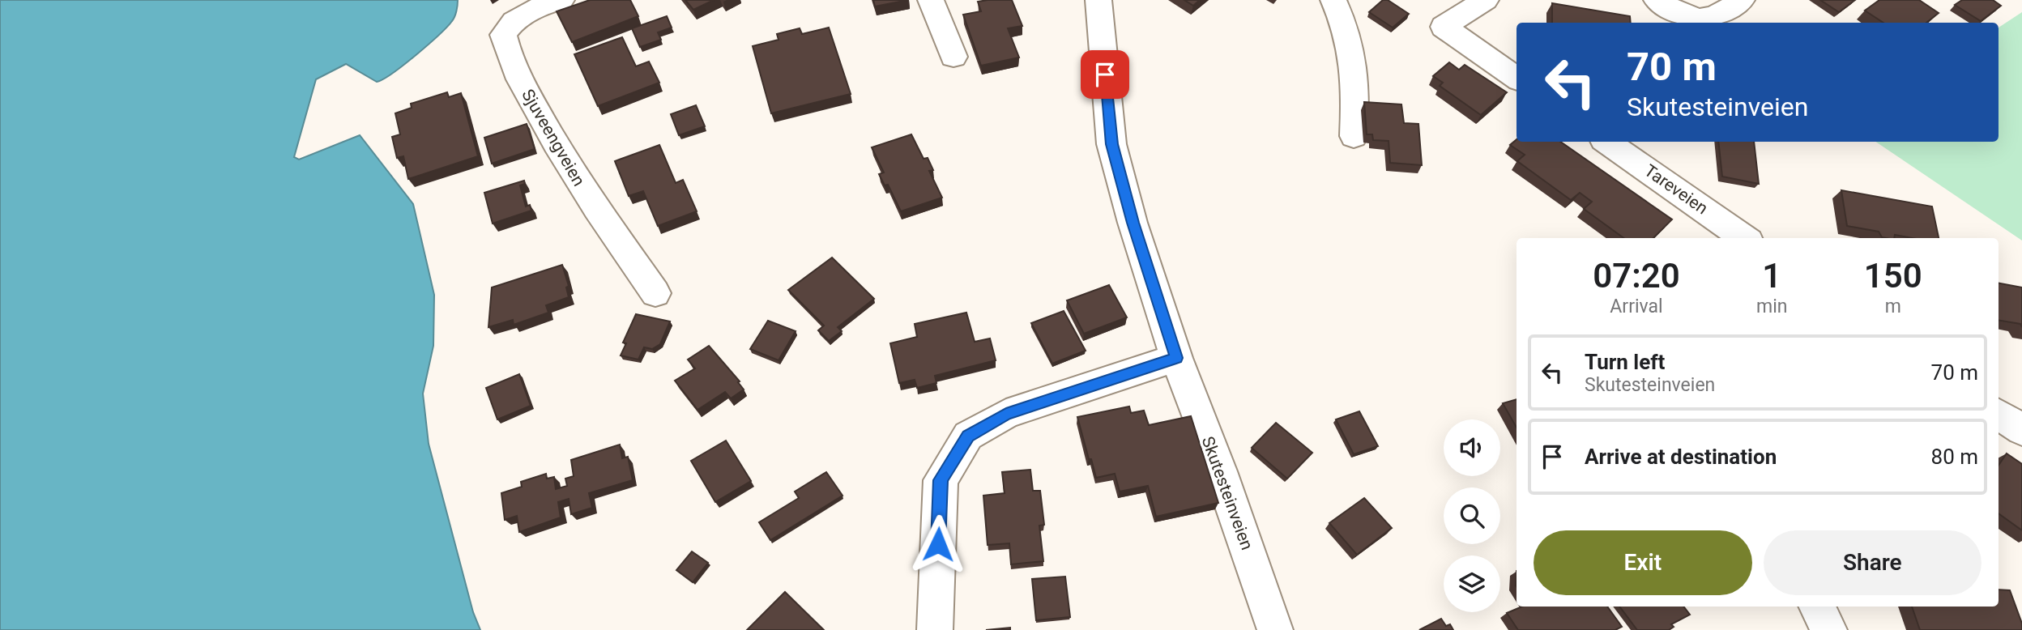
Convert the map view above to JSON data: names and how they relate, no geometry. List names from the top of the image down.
{
  "streets": {
    "street": ["Sjuveengveien", "Tareveien", "Skutesteinveien"]
  },
  "page": {
    "turn": ["70 m", "Skutesteinveien"],
    "eta": [
      "07:20",
      "Arrival",
      "1",
      "min",
      "150",
      "m"
    ],
    "list": [
      {
        "name": "Turn left",
        "note": "Skutesteinveien",
        "value": "70 m"
      },
      {
        "name": "Arrive at destination",
        "value": "80 m"
      }
    ],
    "buttons": ["Exit", "Share"]
  }
}
